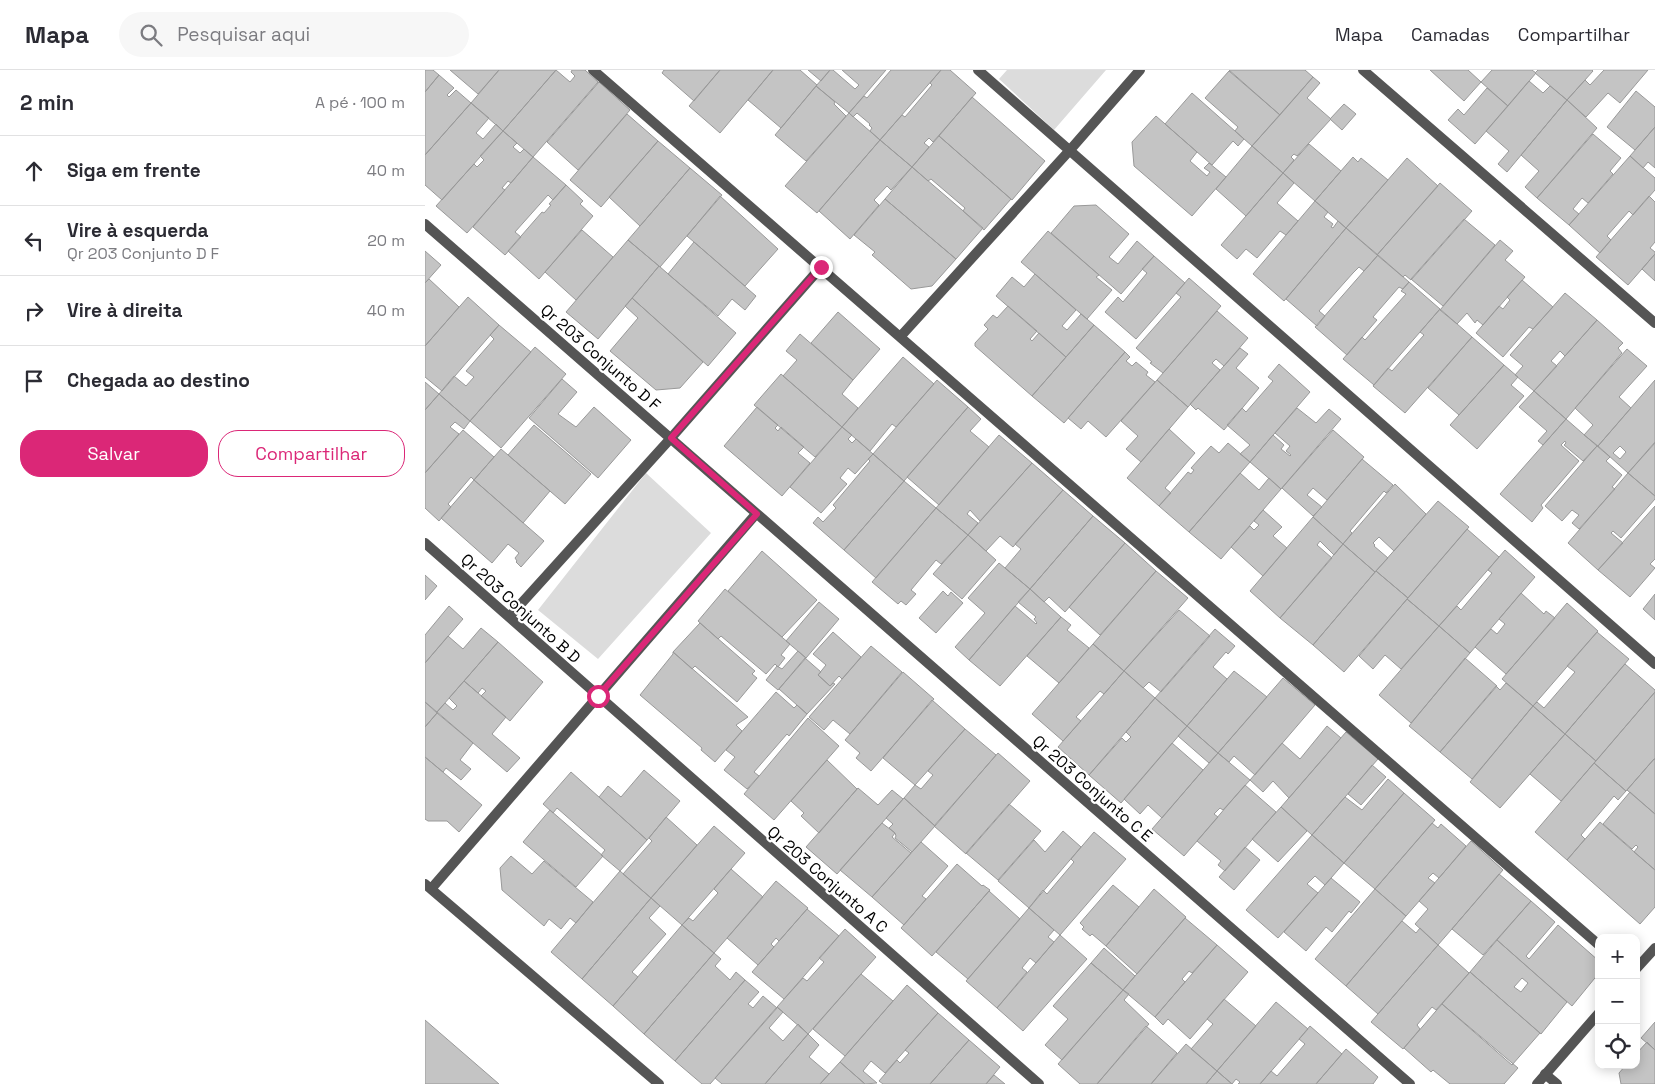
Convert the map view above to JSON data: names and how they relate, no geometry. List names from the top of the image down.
{
  "streets": {
    "street": [
      "Qr 203 Conjunto D F",
      "Qr 203 Conjunto B D",
      "Qr 203 Conjunto C E",
      "Qr 203 Conjunto A C"
    ]
  },
  "crossings": [
    ["Qr 203 Conjunto D F", "Qr 203 Conjunto C E"],
    ["Qr 203 Conjunto B D", "Qr 203 Conjunto A C"]
  ],
  "page": {
    "header": "Mapa",
    "search": "Pesquisar aqui",
    "nav": ["Mapa", "Camadas", "Compartilhar"],
    "heading": ["2 min", "A pé · 100 m"],
    "list": [
      ["Siga em frente", "40 m"],
      ["Vire à esquerda", "Qr 203 Conjunto D F", "20 m"],
      ["Vire à direita", "40 m"],
      "Chegada ao destino"
    ],
    "buttons": ["Salvar", "Compartilhar"],
    "map_buttons": ["+", "−"]
  }
}
